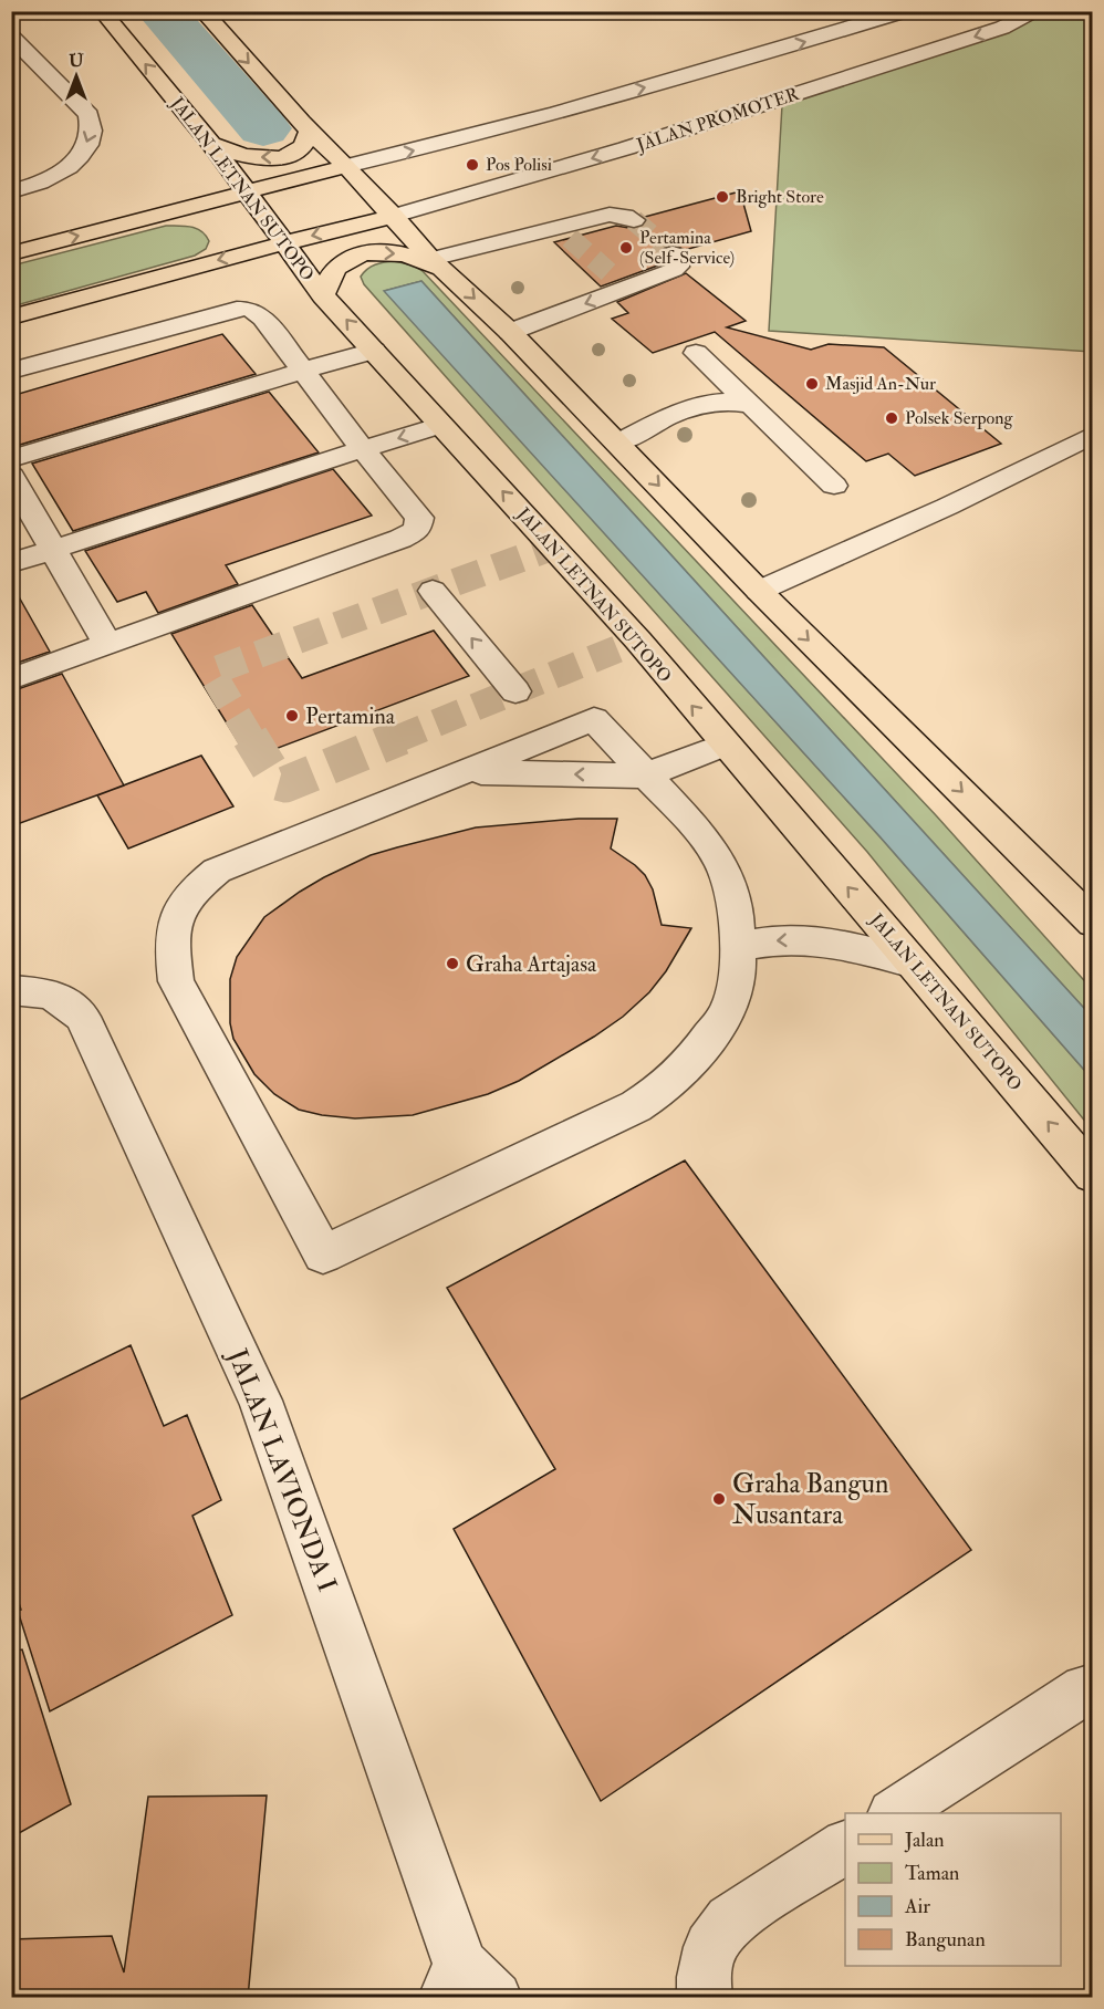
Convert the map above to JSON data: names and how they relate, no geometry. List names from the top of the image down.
{
  "streets": {
    "main road": ["JALAN LETNAN SUTOPO"],
    "street": ["JALAN PROMOTER", "JALAN LAVIONDA I"]
  },
  "places": [
    "Pos Polisi",
    "Bright Store",
    "Pertamina (Self-Service)",
    "Masjid An-Nur",
    "Polsek Serpong",
    "Pertamina",
    "Graha Artajasa",
    "Graha Bangun Nusantara"
  ],
  "legend": [
    "Jalan",
    "Taman",
    "Air",
    "Bangunan"
  ],
  "north": "top"
}
